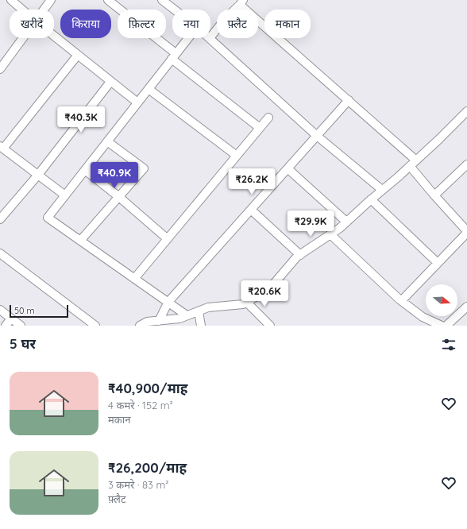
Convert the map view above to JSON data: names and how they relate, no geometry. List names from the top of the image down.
{
  "scale_bar": "50 m",
  "north": "right",
  "page": {
    "chip": [
      "खरीदें",
      "किराया",
      "फ़िल्टर",
      "नया",
      "फ़्लैट",
      "मकान"
    ],
    "price": [
      "₹40.3K",
      "₹40.9K",
      "₹26.2K",
      "₹29.9K",
      "₹20.6K"
    ],
    "scale": "50 m",
    "heading": "5 घर",
    "list": [
      {
        "name": "₹40,900/माह",
        "note": "4 कमरे · 152 m² · मकान"
      },
      {
        "name": "₹26,200/माह",
        "note": "3 कमरे · 83 m² · फ़्लैट"
      }
    ]
  }
}
